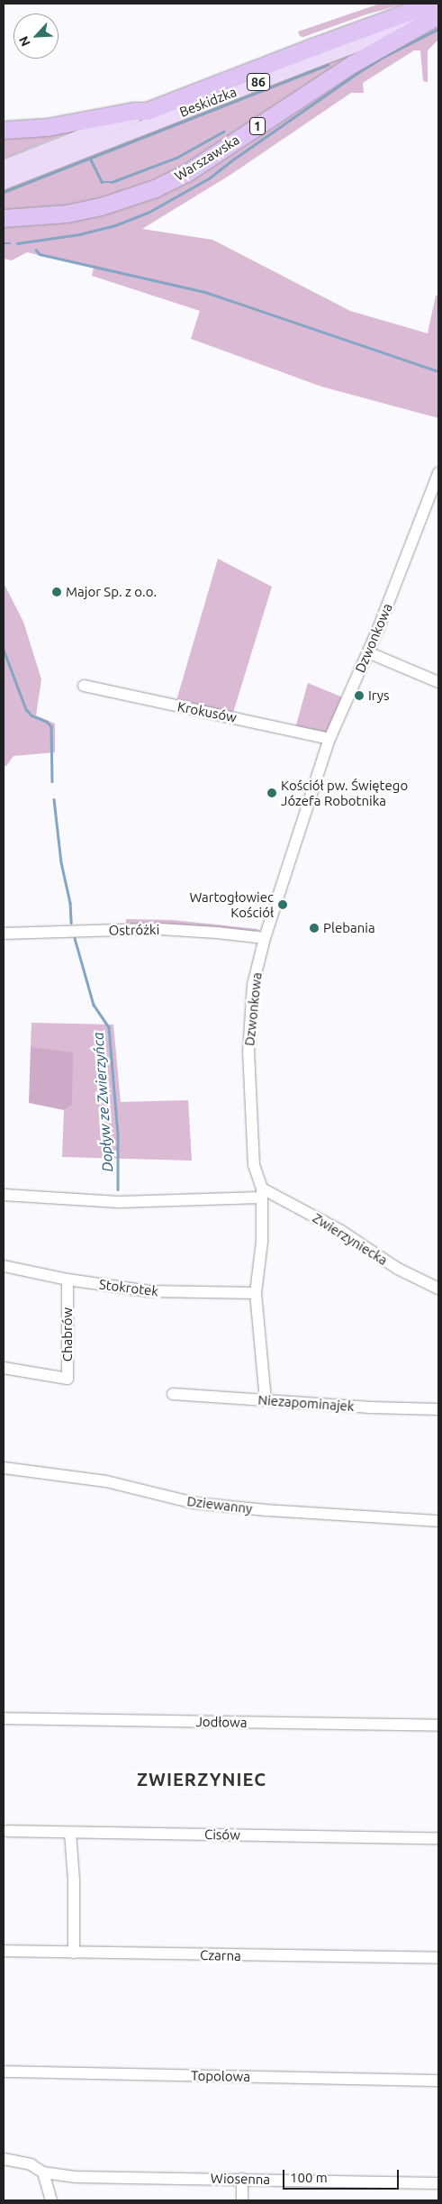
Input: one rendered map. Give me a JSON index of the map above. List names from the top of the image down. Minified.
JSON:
{"streets":{"highway":["Beskidzka","1","Warszawska"],"main road":["86"],"street":["Dzwonkowa","Krokusów","Ostróżki","Zwierzyniecka","Stokrotek","Chabrów","Niezapominajek","Dziewanny","Jodłowa","Cisów","Czarna","Topolowa","Wiosenna"]},"crossings":[["Beskidzka","Warszawska"],["Dzwonkowa","Krokusów"],["Dzwonkowa","Ostróżki"],["Dzwonkowa","Zwierzyniecka"],["Dzwonkowa","Stokrotek"],["Dzwonkowa","Niezapominajek"],["Stokrotek","Chabrów"]],"districts":["ZWIERZYNIEC"],"water":["Dopływ ze Zwierzyńca"],"places":["Major Sp. z o.o.","Irys","Kościół pw. Świętego Józefa Robotnika","Wartogłowiec Kościół","Plebania"],"scale_bar":"100 m","north":"bottom left"}
